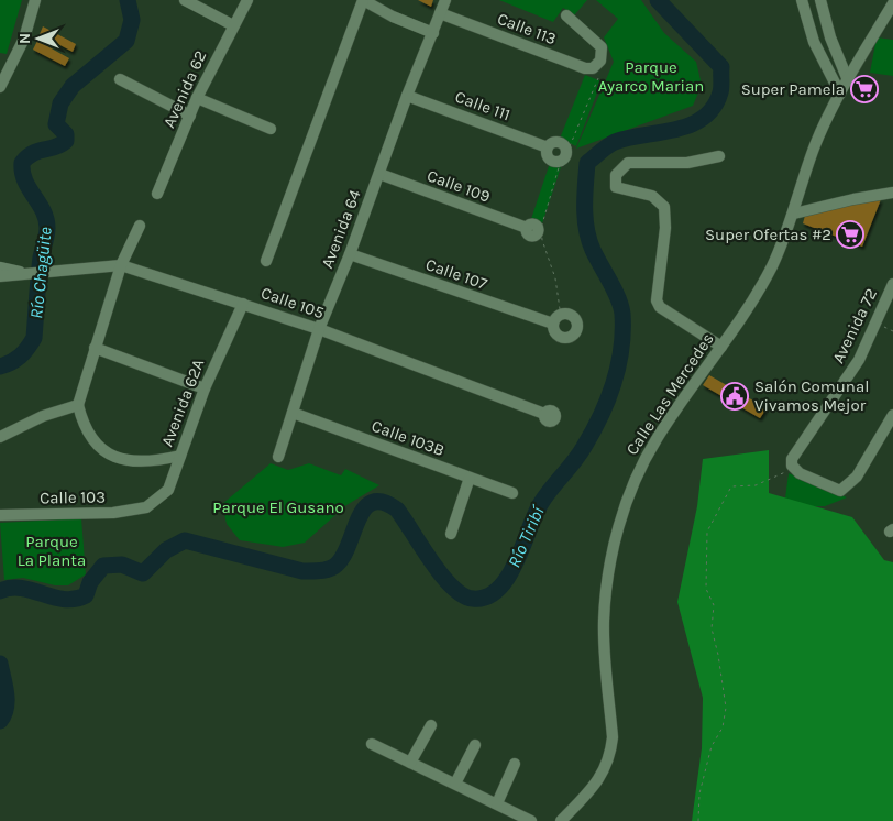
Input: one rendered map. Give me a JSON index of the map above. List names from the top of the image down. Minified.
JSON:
{"streets":{"street":["Calle 113","Avenida 62","Calle 111","Calle 109","Avenida 64","Calle 107","Calle 105","Avenida 72","Calle Las Mercedes","Avenida 62A","Calle 103B","Calle 103"]},"crossings":[["Calle 113","Avenida 64"],["Calle 111","Avenida 64"],["Calle 109","Avenida 64"],["Avenida 64","Calle 107"],["Avenida 64","Calle 105"],["Avenida 64","Calle 103B"],["Calle 105","Avenida 62A"],["Avenida 62A","Calle 103"]],"water":["Río Chagüite","Río Tiribí"],"parks":["Parque Ayarco Marian","Parque El Gusano","Parque La Planta"],"places":{"supermarket":["Super Pamela","Super Ofertas #2"],"public building":["Salón Comunal Vivamos Mejor"]},"north":"left"}
